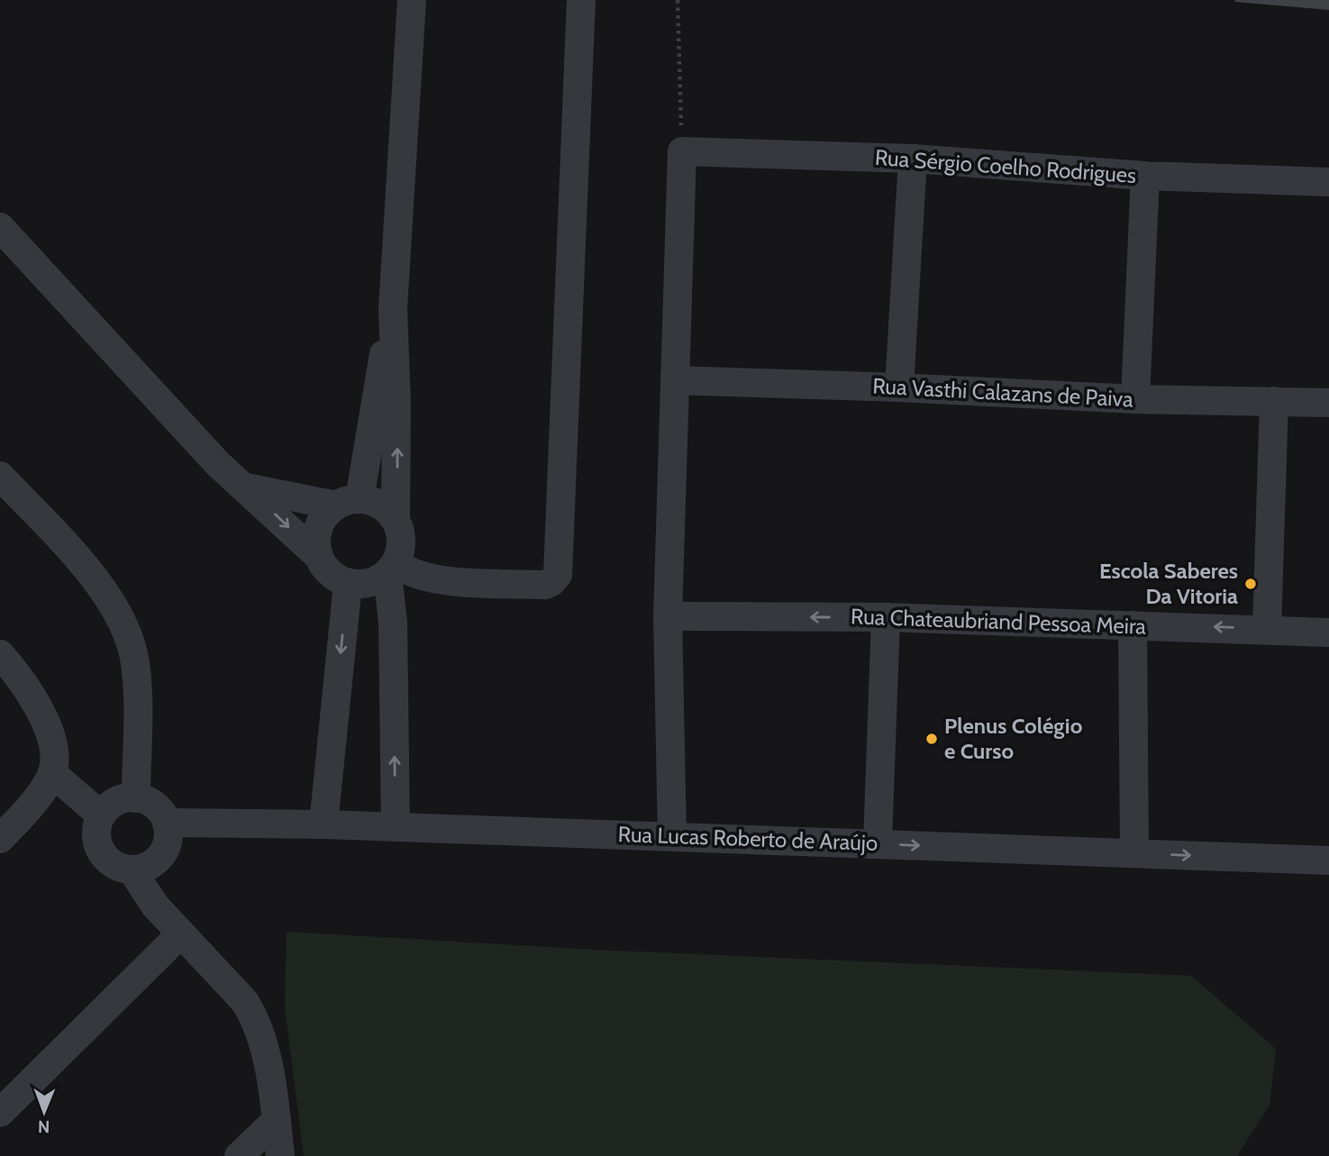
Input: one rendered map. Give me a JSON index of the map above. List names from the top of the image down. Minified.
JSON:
{"streets":{"street":["Rua Sérgio Coelho Rodrigues","Rua Vasthi Calazans de Paiva","Rua Chateaubriand Pessoa Meira","Rua Lucas Roberto de Araújo"]},"one_way":["Rua Chateaubriand Pessoa Meira","Rua Lucas Roberto de Araújo"],"places":["Escola Saberes Da Vitoria","Plenus Colégio e Curso"],"north":"bottom"}
